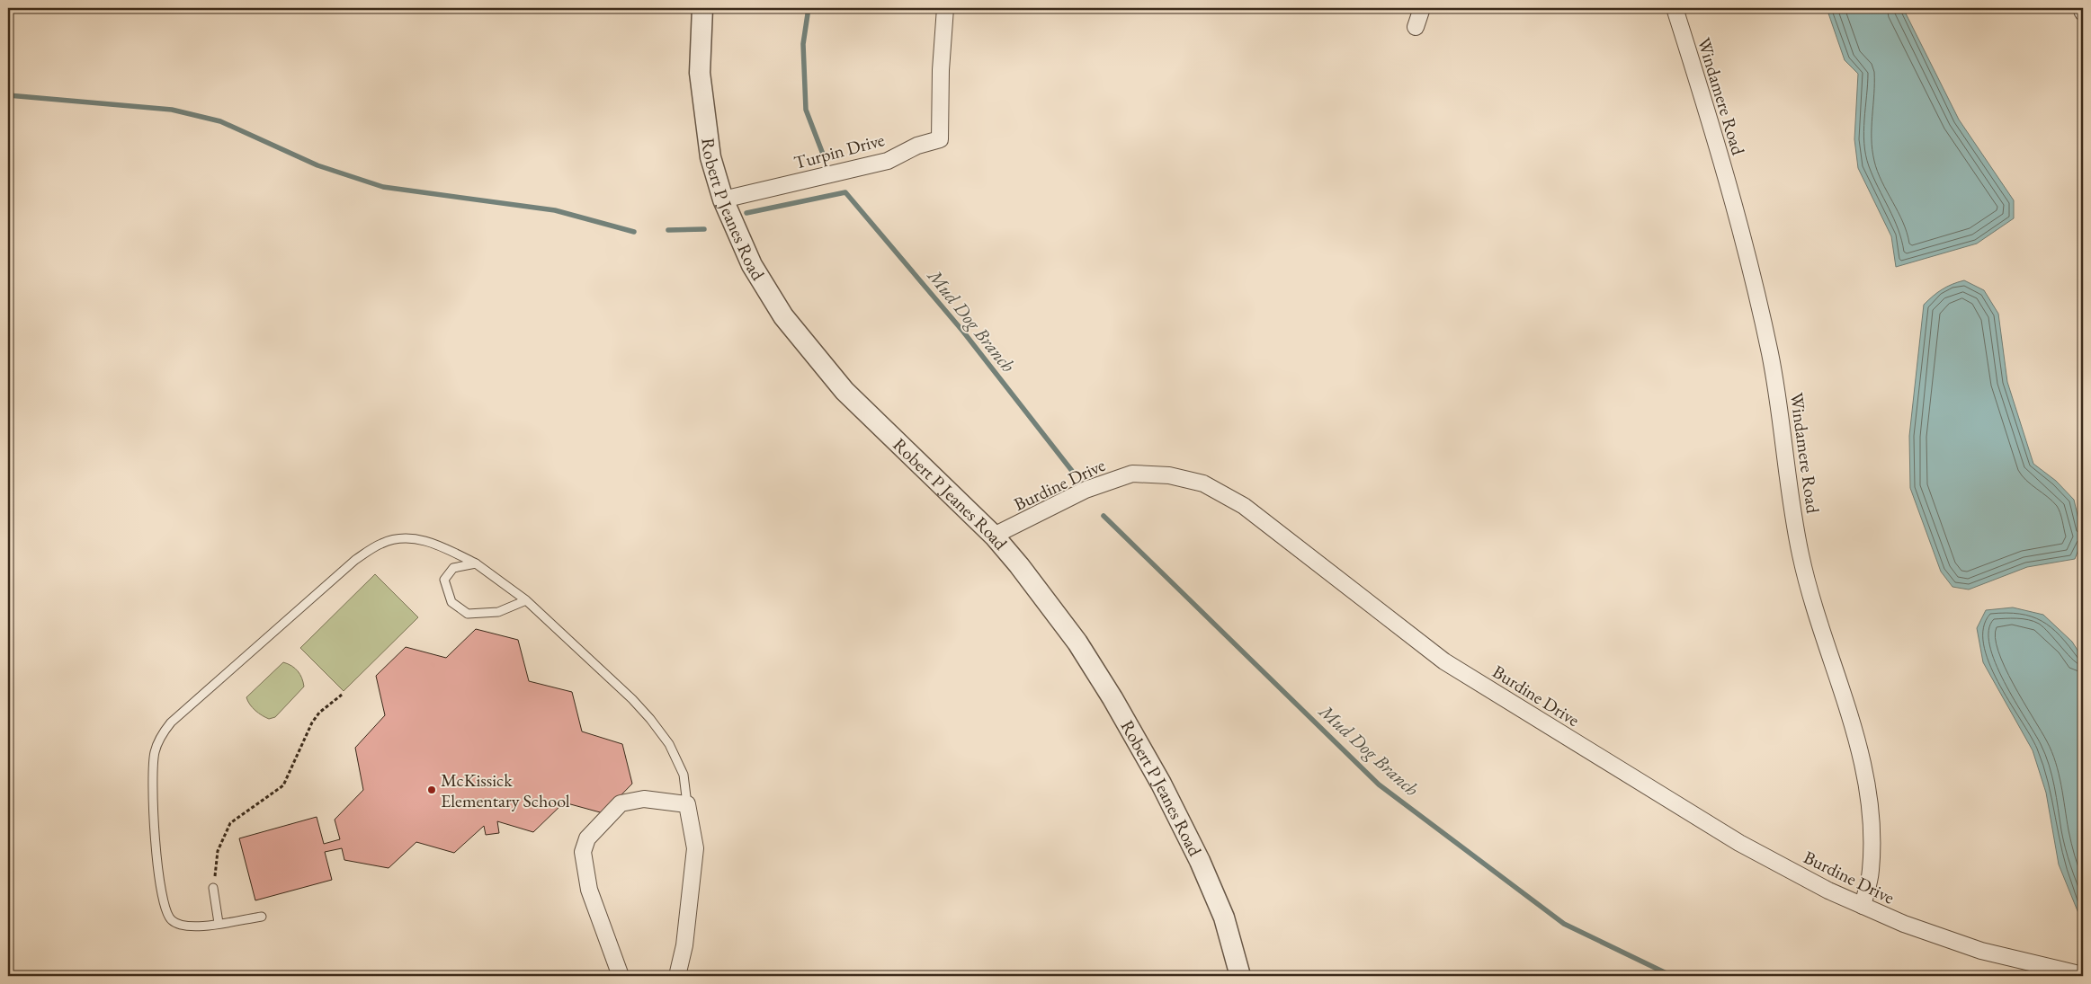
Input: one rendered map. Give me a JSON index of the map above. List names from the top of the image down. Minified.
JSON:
{"streets":{"street":["Windamere Road","Turpin Drive","Robert P Jeanes Road","Burdine Drive"]},"crossings":[["Windamere Road","Burdine Drive"],["Turpin Drive","Robert P Jeanes Road"],["Robert P Jeanes Road","Burdine Drive"]],"water":["Mud Dog Branch"],"places":["McKissick Elementary School"]}
